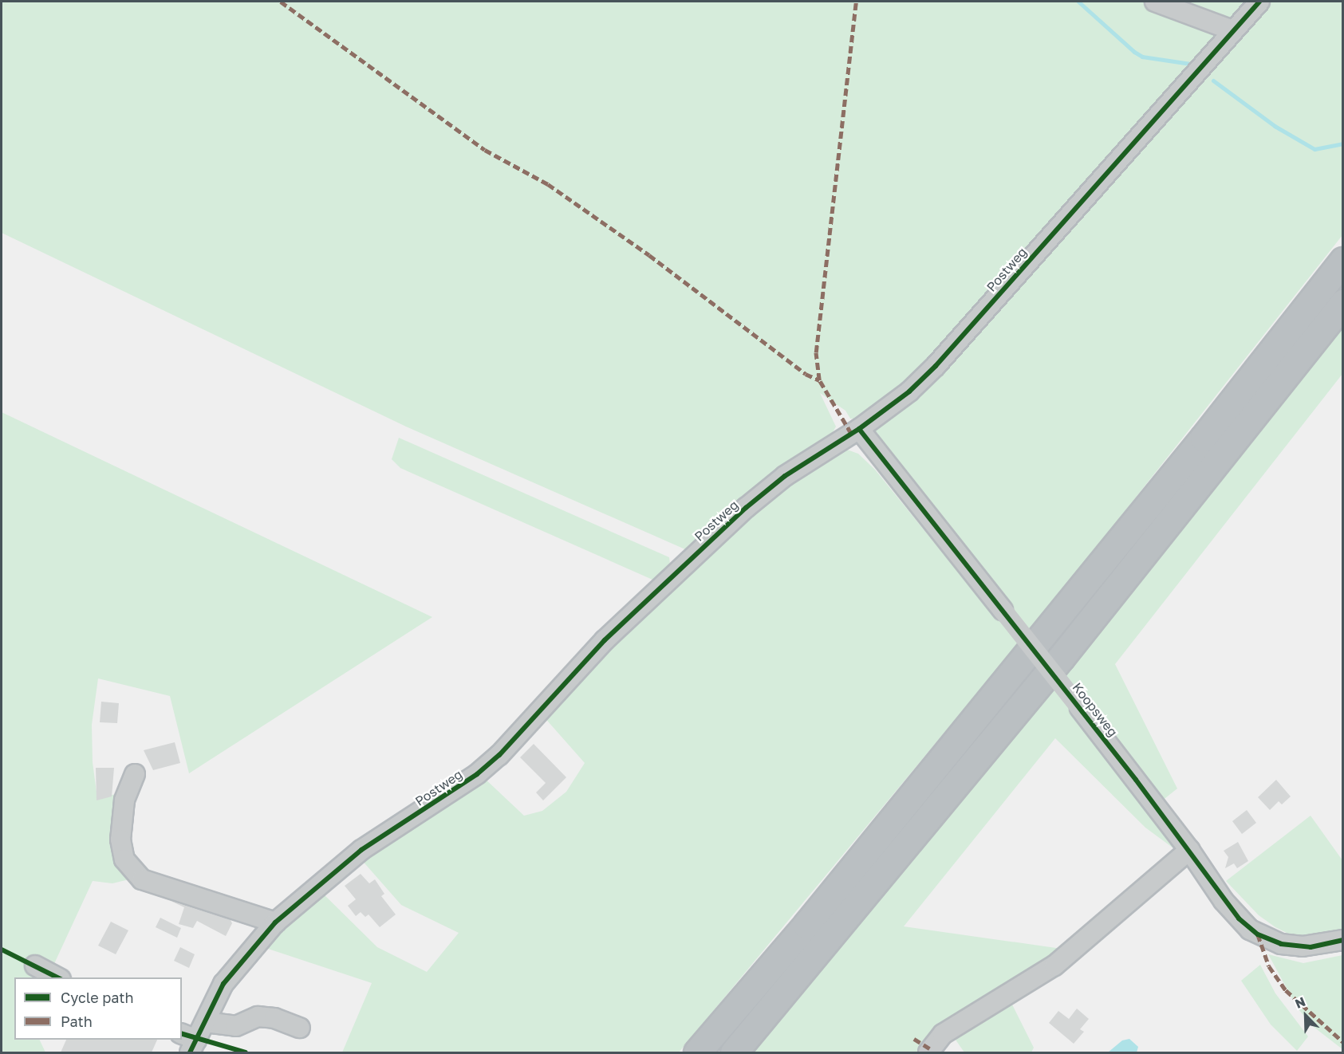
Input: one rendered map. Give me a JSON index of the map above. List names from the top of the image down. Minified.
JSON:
{"streets":{"street":["Postweg","Koopsweg"]},"crossings":[["Postweg","Koopsweg"]],"legend":["Cycle path","Path"],"north":"top left"}
